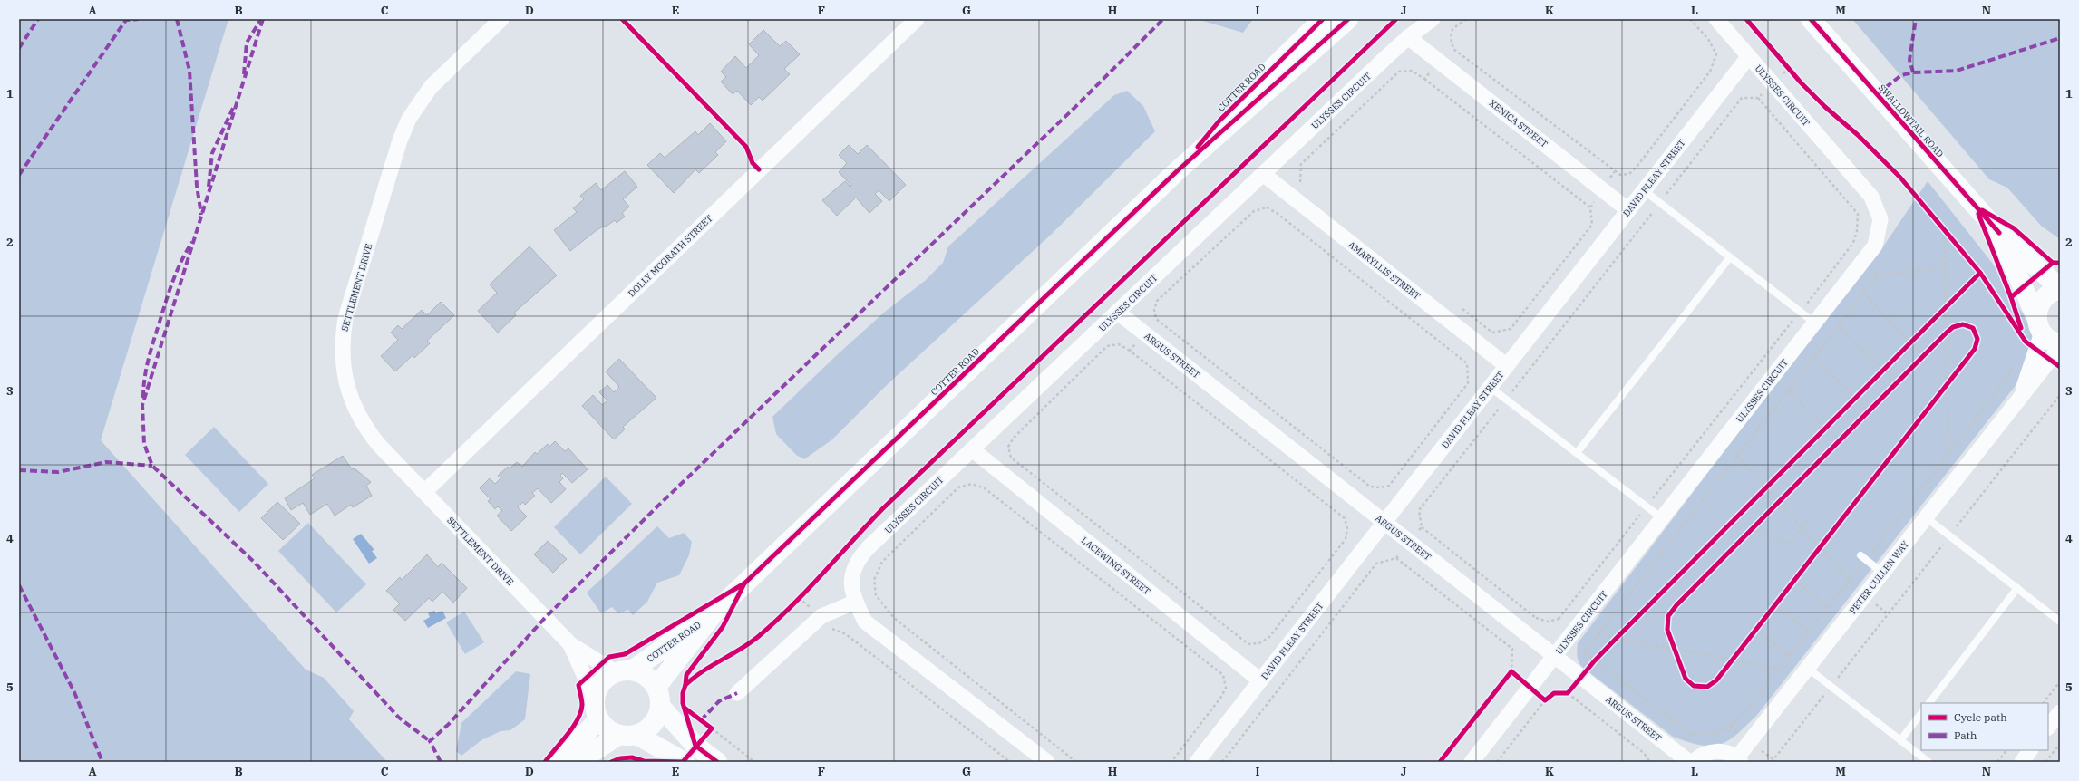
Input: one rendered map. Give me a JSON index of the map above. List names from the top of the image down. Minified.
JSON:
{"streets":{"main road":["COTTER ROAD","SWALLOWTAIL ROAD"],"street":["ULYSSES CIRCUIT","XENICA STREET","DAVID FLEAY STREET","DOLLY MCGRATH STREET","AMARYLLIS STREET","SETTLEMENT DRIVE","ARGUS STREET","LACEWING STREET","PETER CULLEN WAY"]},"crossings":[["COTTER ROAD","SETTLEMENT DRIVE"],["ULYSSES CIRCUIT","XENICA STREET"],["ULYSSES CIRCUIT","DAVID FLEAY STREET"],["ULYSSES CIRCUIT","AMARYLLIS STREET"],["ULYSSES CIRCUIT","ARGUS STREET"],["ULYSSES CIRCUIT","LACEWING STREET"],["SWALLOWTAIL ROAD","PETER CULLEN WAY"],["XENICA STREET","DAVID FLEAY STREET"],["DAVID FLEAY STREET","AMARYLLIS STREET"],["DAVID FLEAY STREET","ARGUS STREET"],["DAVID FLEAY STREET","LACEWING STREET"],["DOLLY MCGRATH STREET","SETTLEMENT DRIVE"]],"legend":["Cycle path","Path"],"grid":{"columns":["A","B","C","D","E","F","G","H","I","J","K","L","M","N"],"rows":["1","2","3","4","5"]}}
